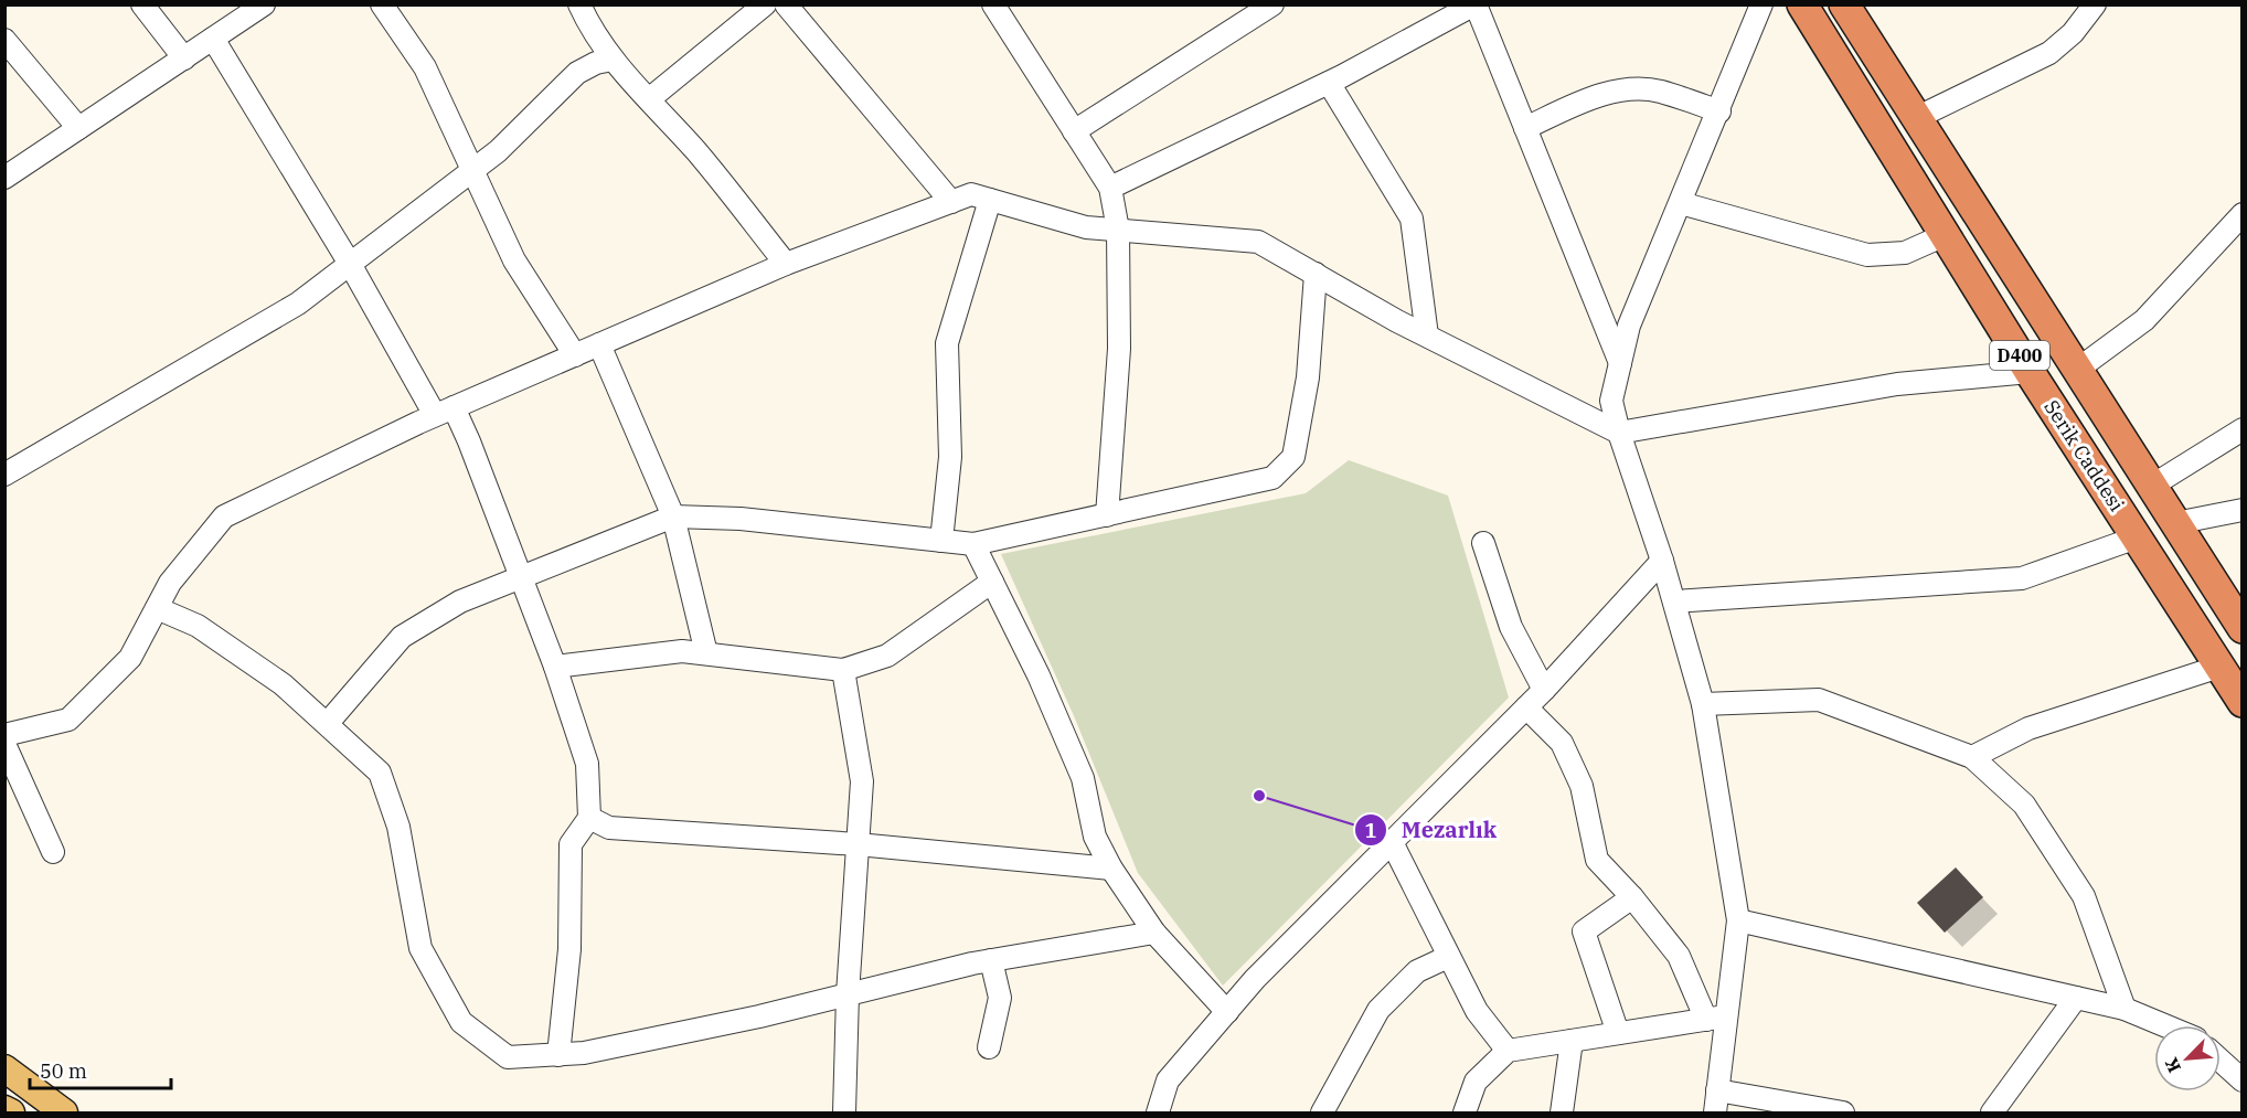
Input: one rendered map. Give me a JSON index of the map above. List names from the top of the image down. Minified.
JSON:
{"streets":{"highway":["D400","Serik Caddesi"]},"places":["Mezarlık"],"scale_bar":"50 m","north":"bottom left"}
